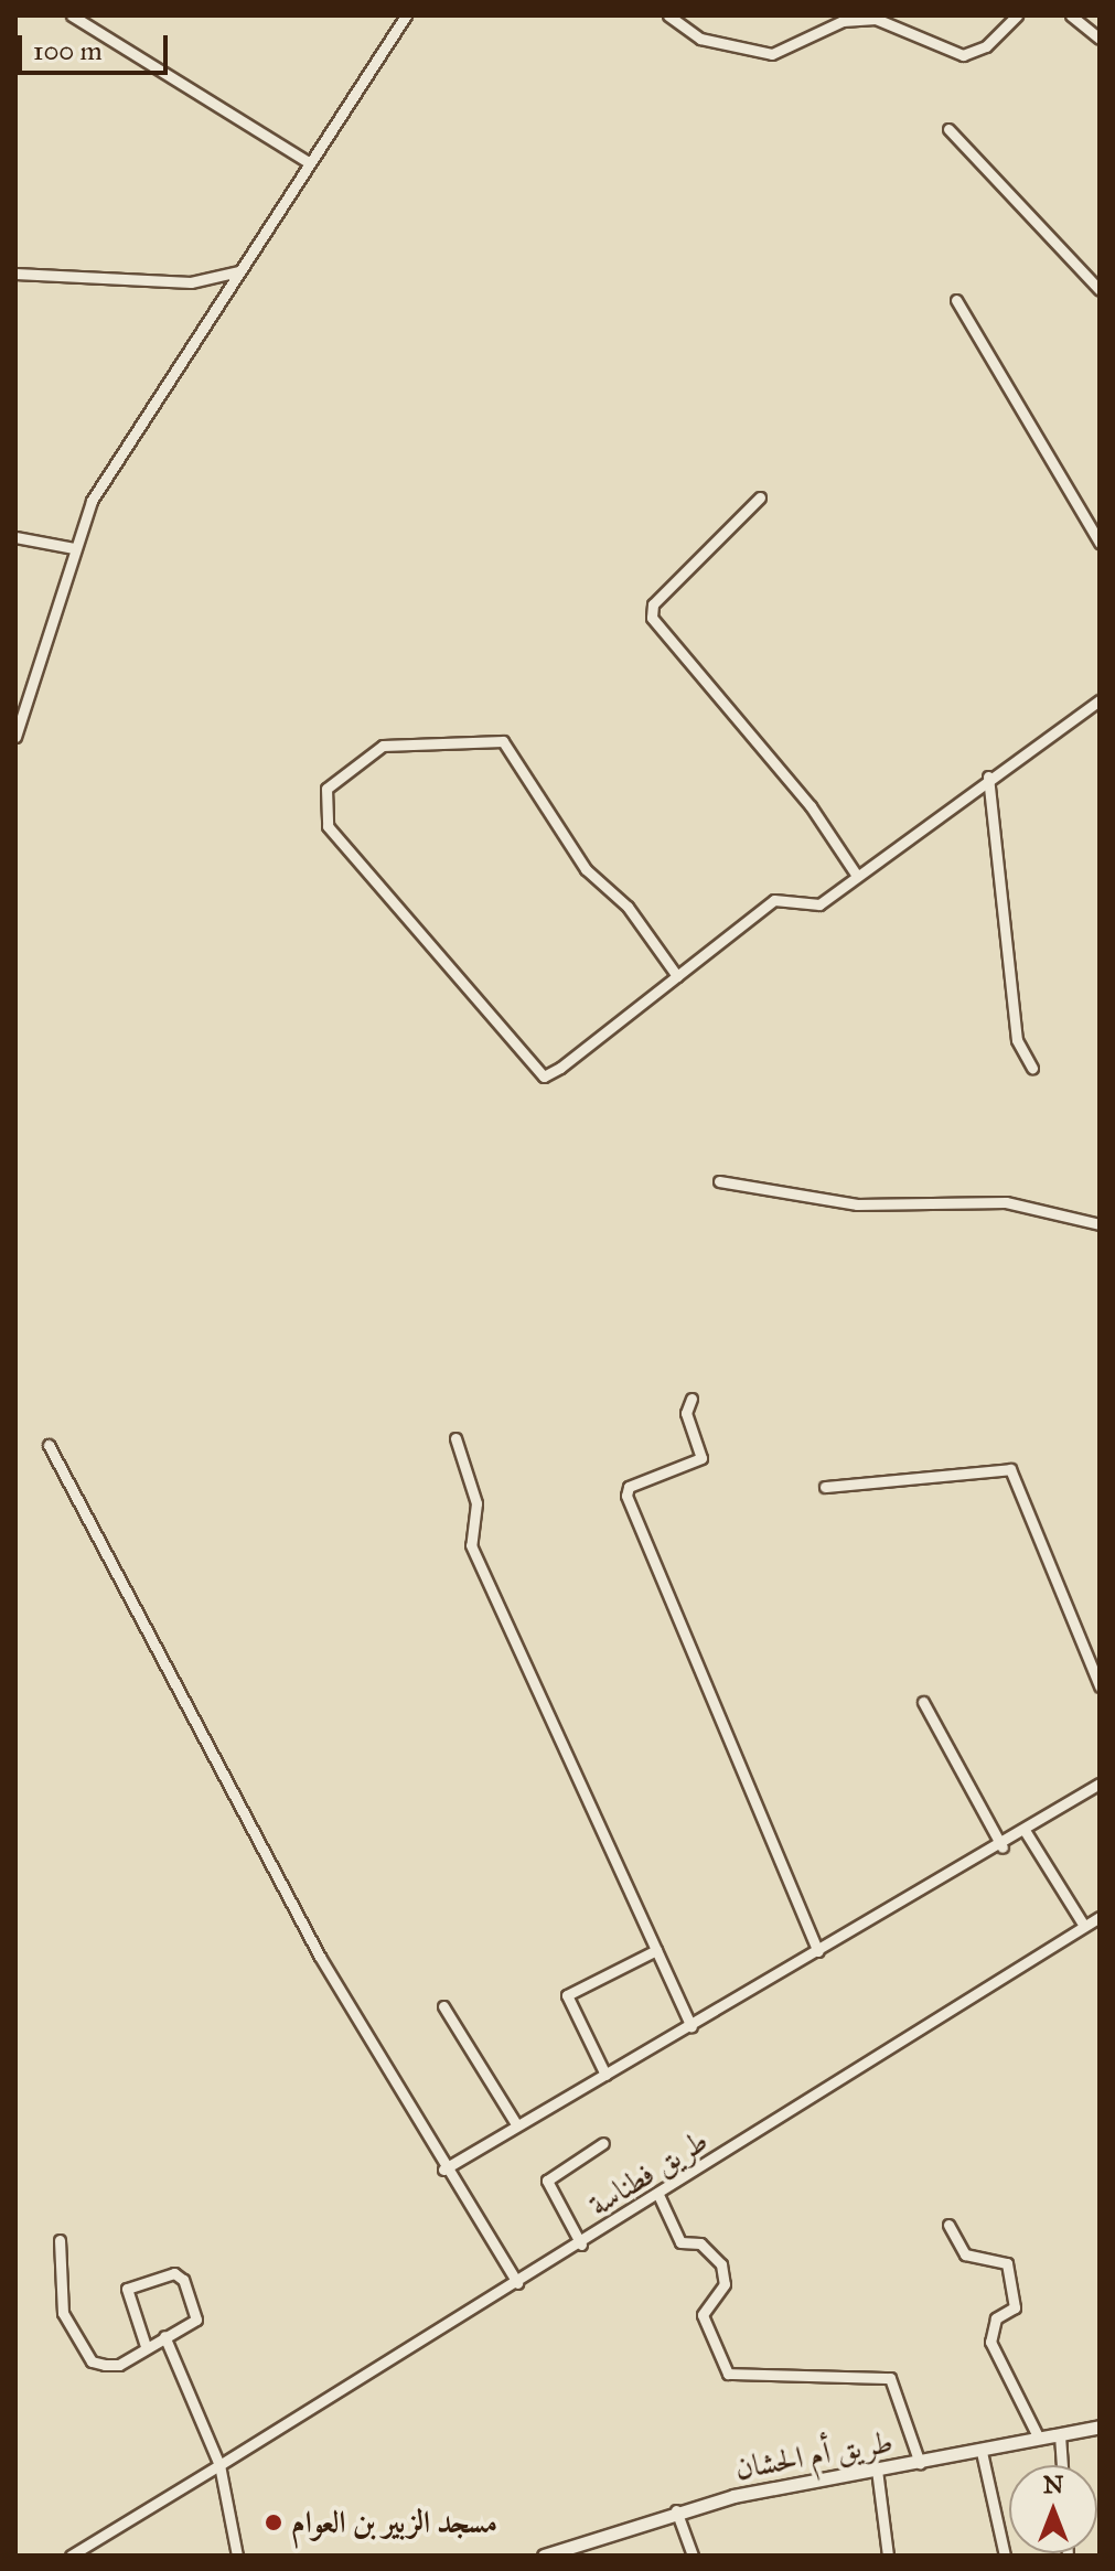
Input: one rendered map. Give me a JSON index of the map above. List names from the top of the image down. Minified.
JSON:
{"streets":{"street":["طريق فطناسة","طريق أم الحشان"]},"places":["مسجد الزبير بن العوام"],"scale_bar":"100 m","north":"top"}
